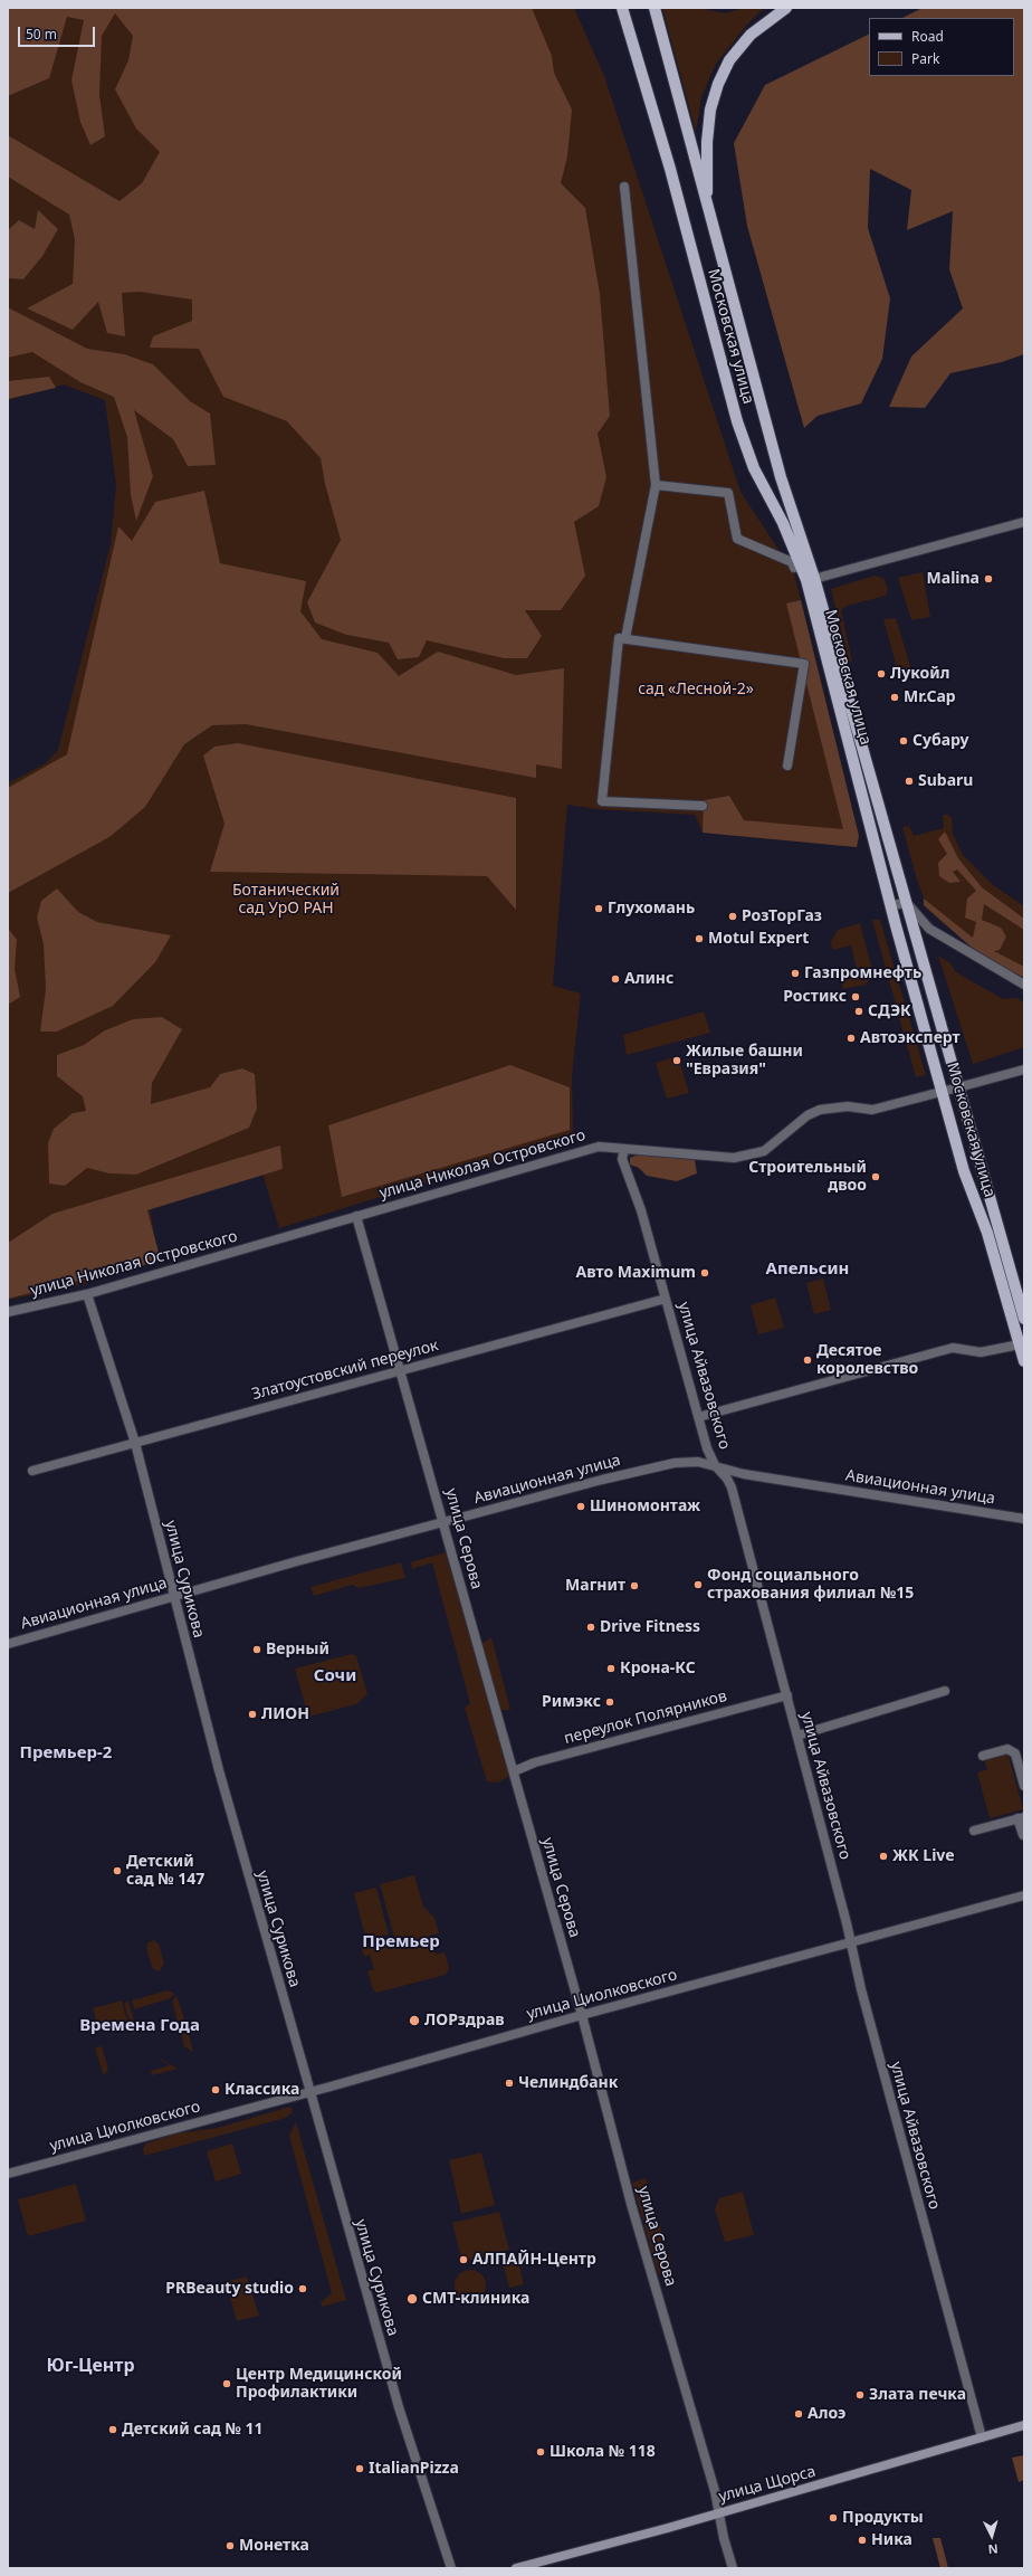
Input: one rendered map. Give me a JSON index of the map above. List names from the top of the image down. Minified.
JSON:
{"streets":{"main road":["Московская улица","улица Щорса"],"street":["улица Николая Островского","Златоустовский переулок","улица Айвазовского","Авиационная улица","улица Серова","улица Сурикова","переулок Полярников","улица Циолковского"]},"crossings":[["Московская улица","улица Николая Островского"],["улица Николая Островского","улица Айвазовского"],["улица Николая Островского","улица Серова"],["улица Николая Островского","улица Сурикова"],["Златоустовский переулок","улица Айвазовского"],["Златоустовский переулок","улица Серова"],["Златоустовский переулок","улица Сурикова"],["улица Айвазовского","Авиационная улица"],["улица Айвазовского","переулок Полярников"],["улица Айвазовского","улица Циолковского"],["улица Айвазовского","улица Щорса"],["Авиационная улица","улица Серова"],["Авиационная улица","улица Сурикова"],["улица Серова","переулок Полярников"],["улица Серова","улица Циолковского"],["улица Серова","улица Щорса"],["улица Сурикова","улица Циолковского"]],"districts":["Апельсин","Сочи","Премьер-2","Премьер","Времена Года","Юг-Центр"],"parks":["сад «Лесной-2»","Ботанический сад УрО РАН"],"places":["Malina","Лукойл","Mr.Cap","Субару","Subaru","Глухомань","РозТорГаз","Motul Expert","Газпромнефть","Алинс","Ростикс","СДЭК","Автоэксперт","Жилые башни \"Евразия\"","Строительный двоо","Авто Maximum","Десятое королевство","Шиномонтаж","Фонд социального страхования филиал №15","Магнит","Drive Fitness","Верный","Крона-КС","Римэкс","ЛИОН","ЖК Live","Детский сад № 147","ЛОРздрав","Челиндбанк","Классика","АЛПАЙН-Центр","PRBeauty studio","СМТ-клиника","Центр Медицинской Профилактики","Злата печка","Алоэ","Детский сад № 11","Школа № 118","ItalianPizza","Продукты","Ника","Монетка"],"legend":["Road","Park"],"scale_bar":"50 m","north":"bottom"}
